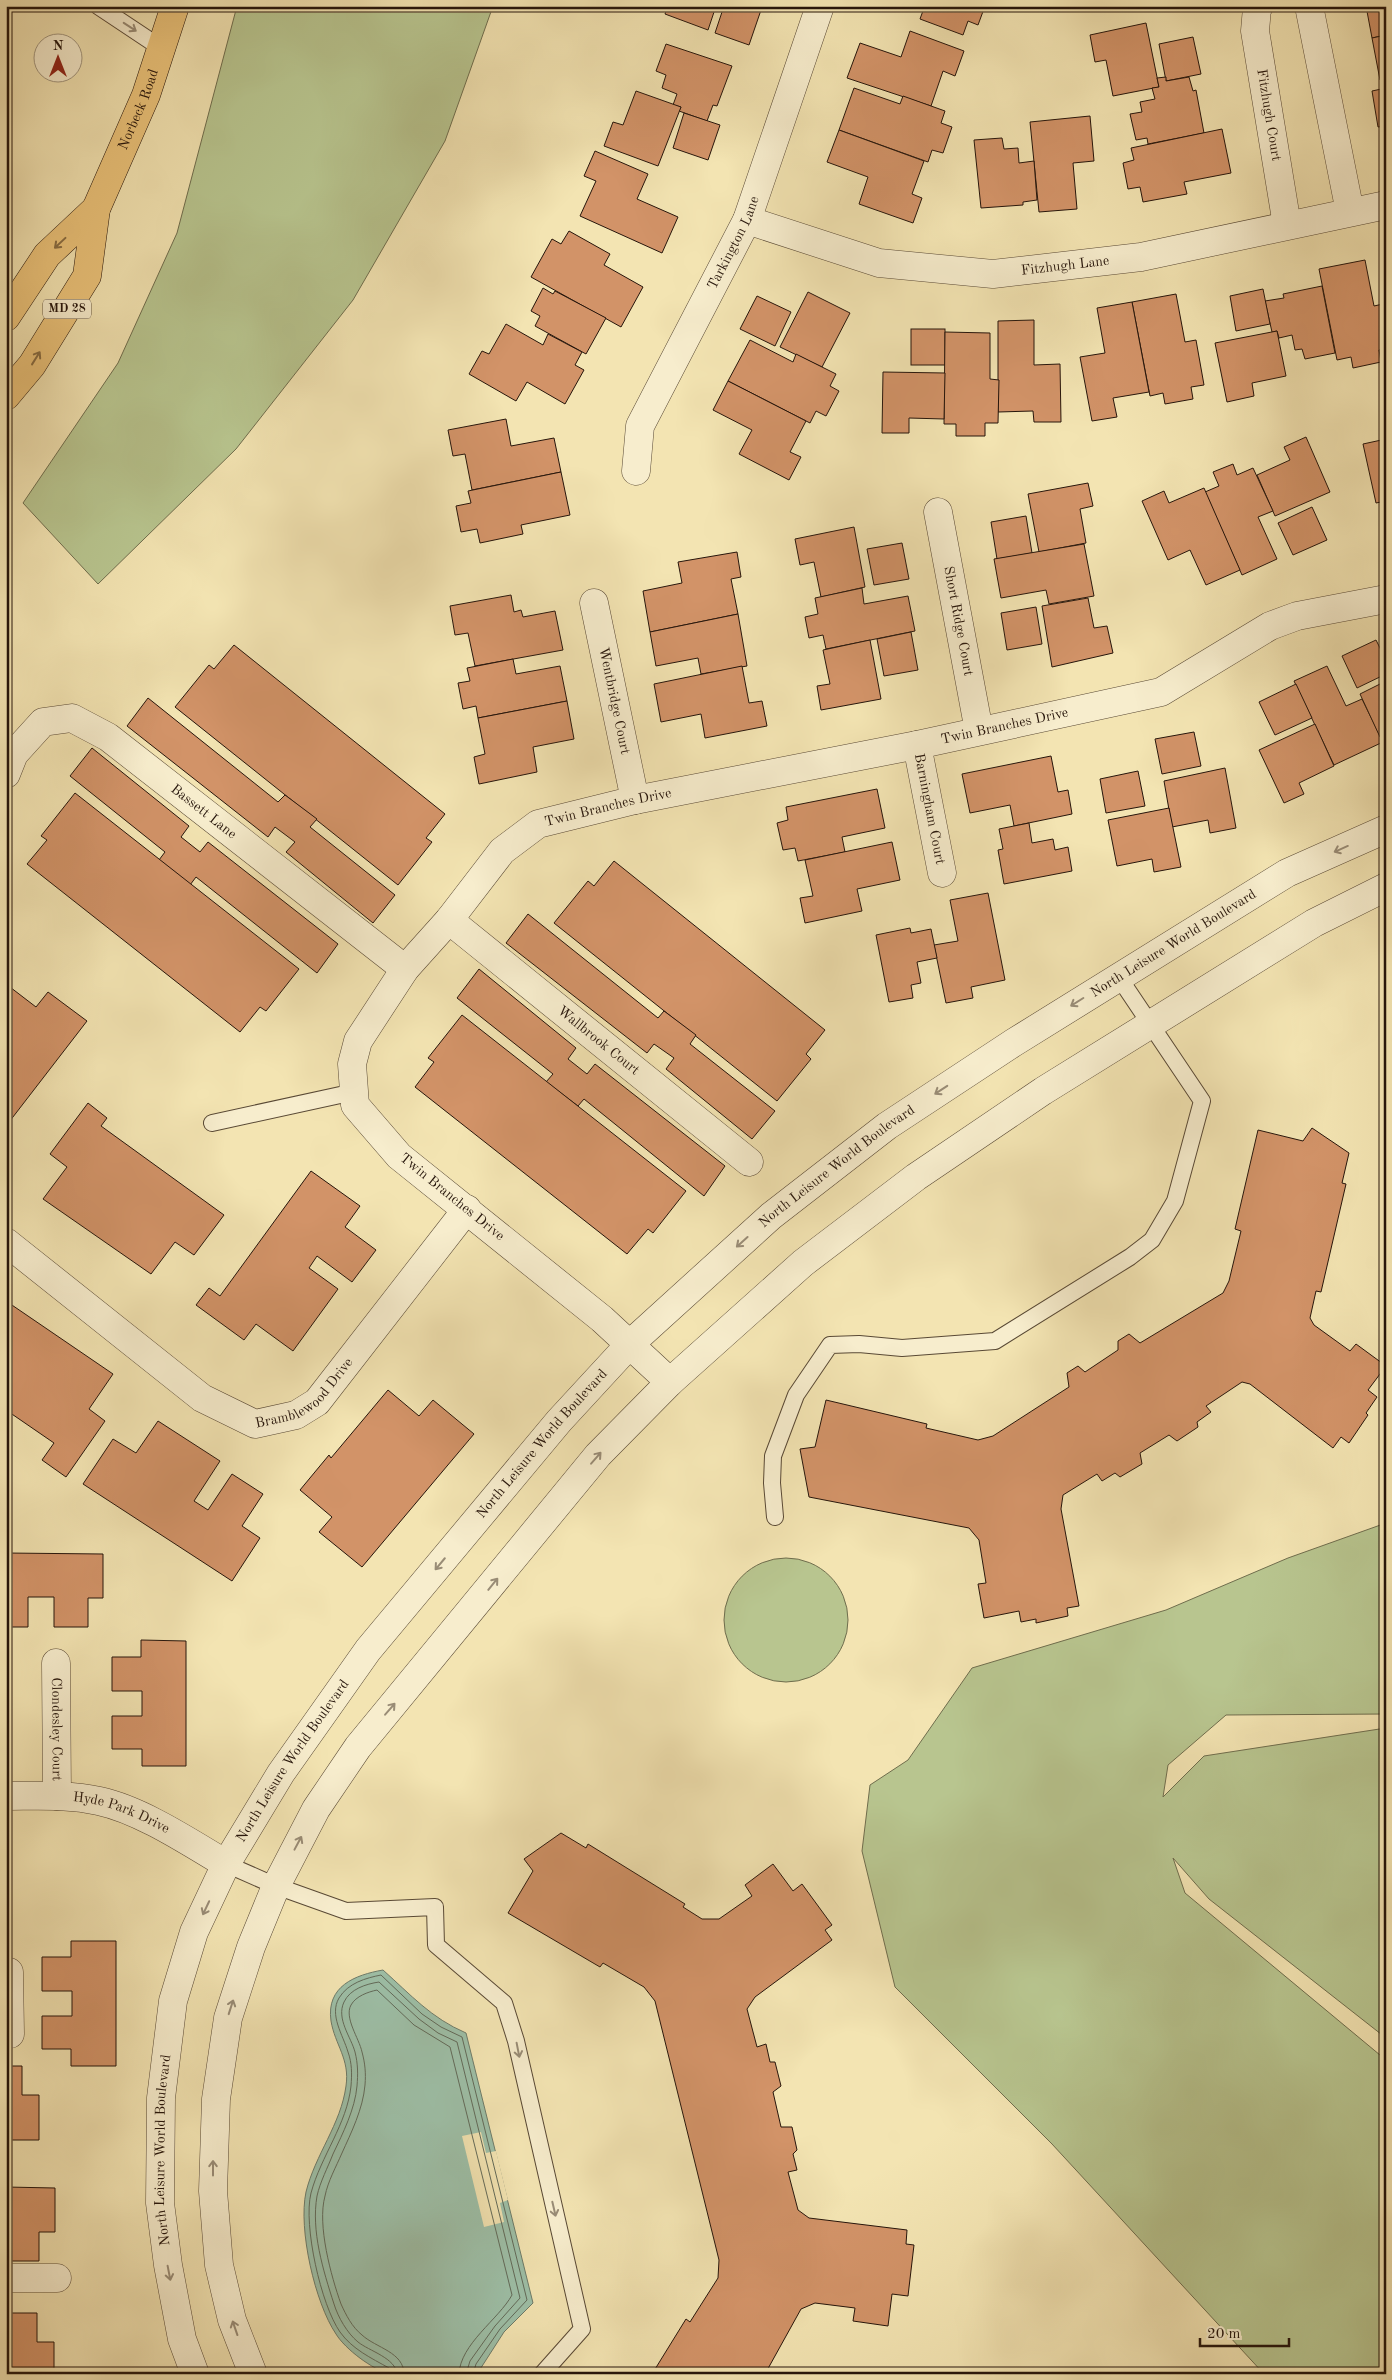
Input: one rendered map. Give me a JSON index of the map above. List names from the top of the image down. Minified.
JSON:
{"streets":{"main road":["Norbeck Road","MD 28"],"street":["Fitzhugh Court","Tarkington Lane","Fitzhugh Lane","Short Ridge Court","Wentbridge Court","Twin Branches Drive","Barningham Court","Bassett Lane","North Leisure World Boulevard","Wallbrook Court","Bramblewood Drive","Clondesley Court","Hyde Park Drive"]},"crossings":[["Fitzhugh Court","Fitzhugh Lane"],["Tarkington Lane","Fitzhugh Lane"],["Short Ridge Court","Twin Branches Drive"],["Wentbridge Court","Twin Branches Drive"],["Twin Branches Drive","Barningham Court"],["Twin Branches Drive","Bassett Lane"],["Twin Branches Drive","North Leisure World Boulevard"],["Twin Branches Drive","Wallbrook Court"],["Twin Branches Drive","Bramblewood Drive"],["North Leisure World Boulevard","Hyde Park Drive"],["Clondesley Court","Hyde Park Drive"]],"scale_bar":"20 m","north":"top"}
